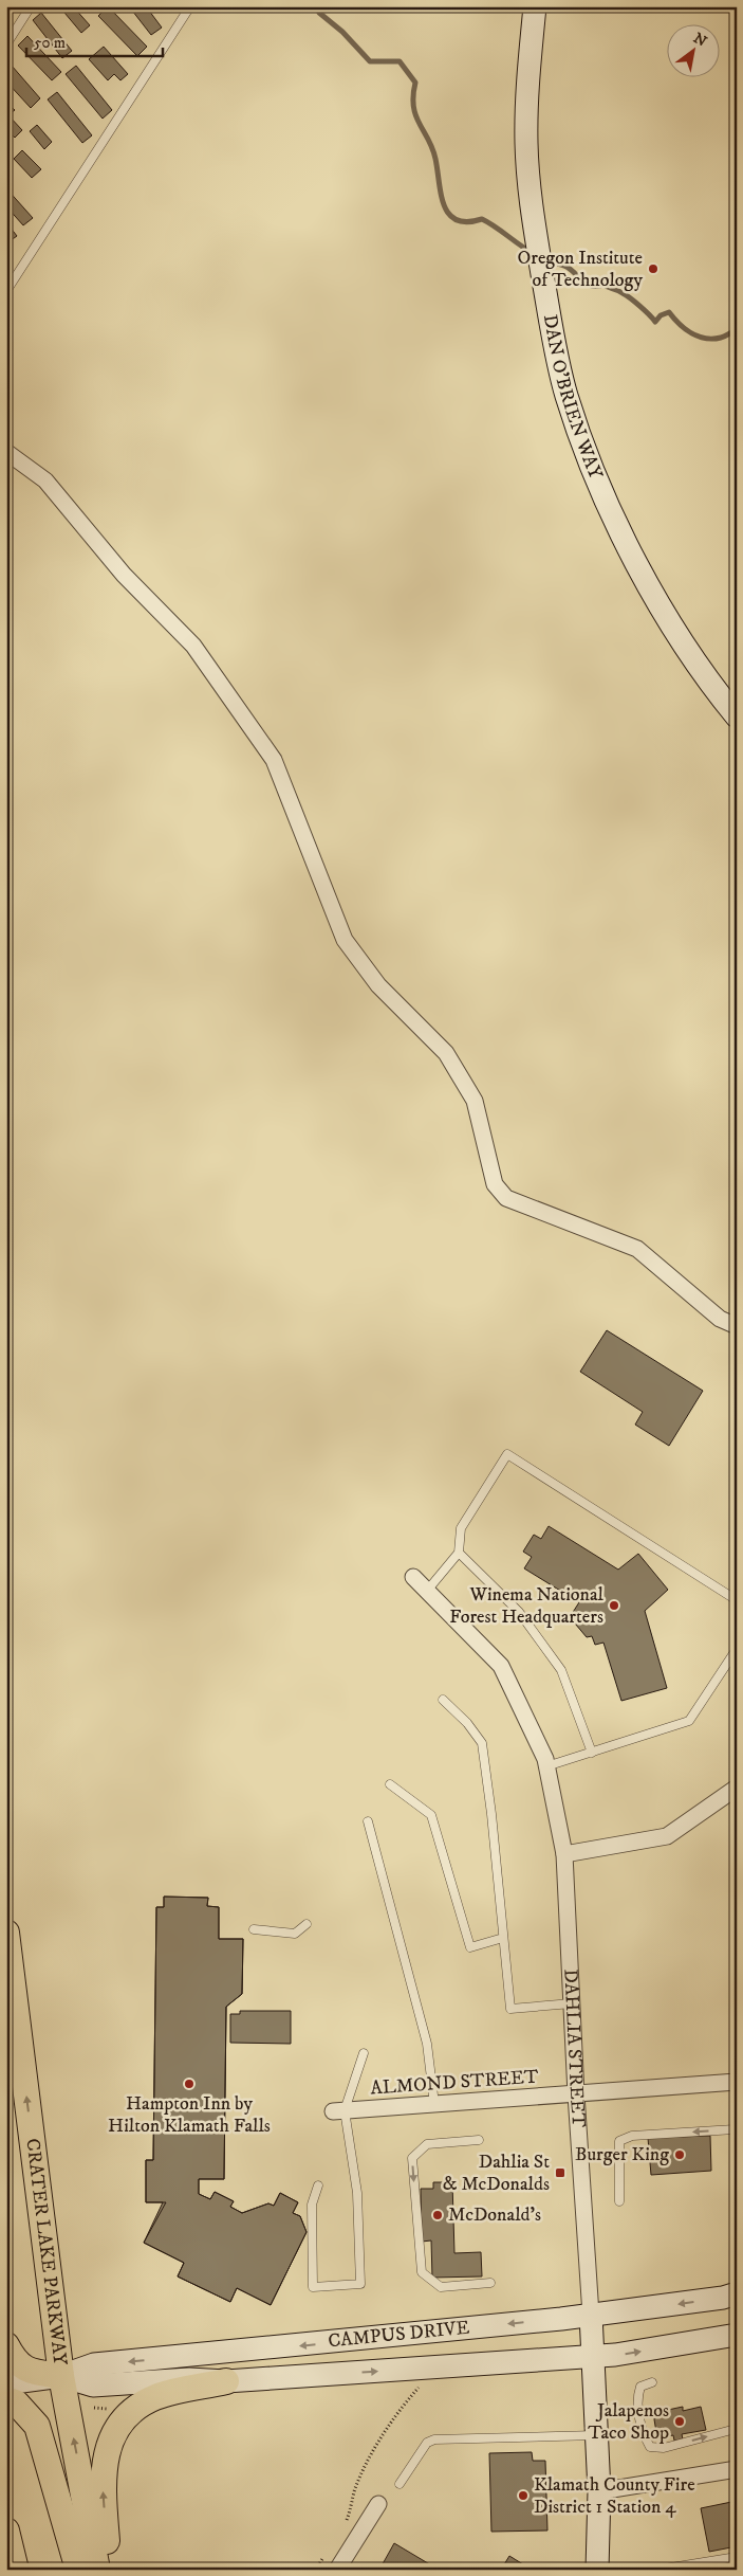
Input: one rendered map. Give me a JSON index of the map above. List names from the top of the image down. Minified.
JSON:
{"streets":{"main road":["CRATER LAKE PARKWAY"],"street":["DAN O'BRIEN WAY","DAHLIA STREET","ALMOND STREET","CAMPUS DRIVE"]},"crossings":[["DAHLIA STREET","ALMOND STREET"],["DAHLIA STREET","CAMPUS DRIVE"],["CRATER LAKE PARKWAY","CAMPUS DRIVE"]],"places":{"other":["Oregon Institute of Technology","Winema National Forest Headquarters","Hampton Inn by Hilton Klamath Falls","Burger King","McDonald's","Jalapenos Taco Shop","Klamath County Fire District 1 Station 4"],"transit":["Dahlia St & McDonalds"]},"scale_bar":"50 m","north":"top right"}
